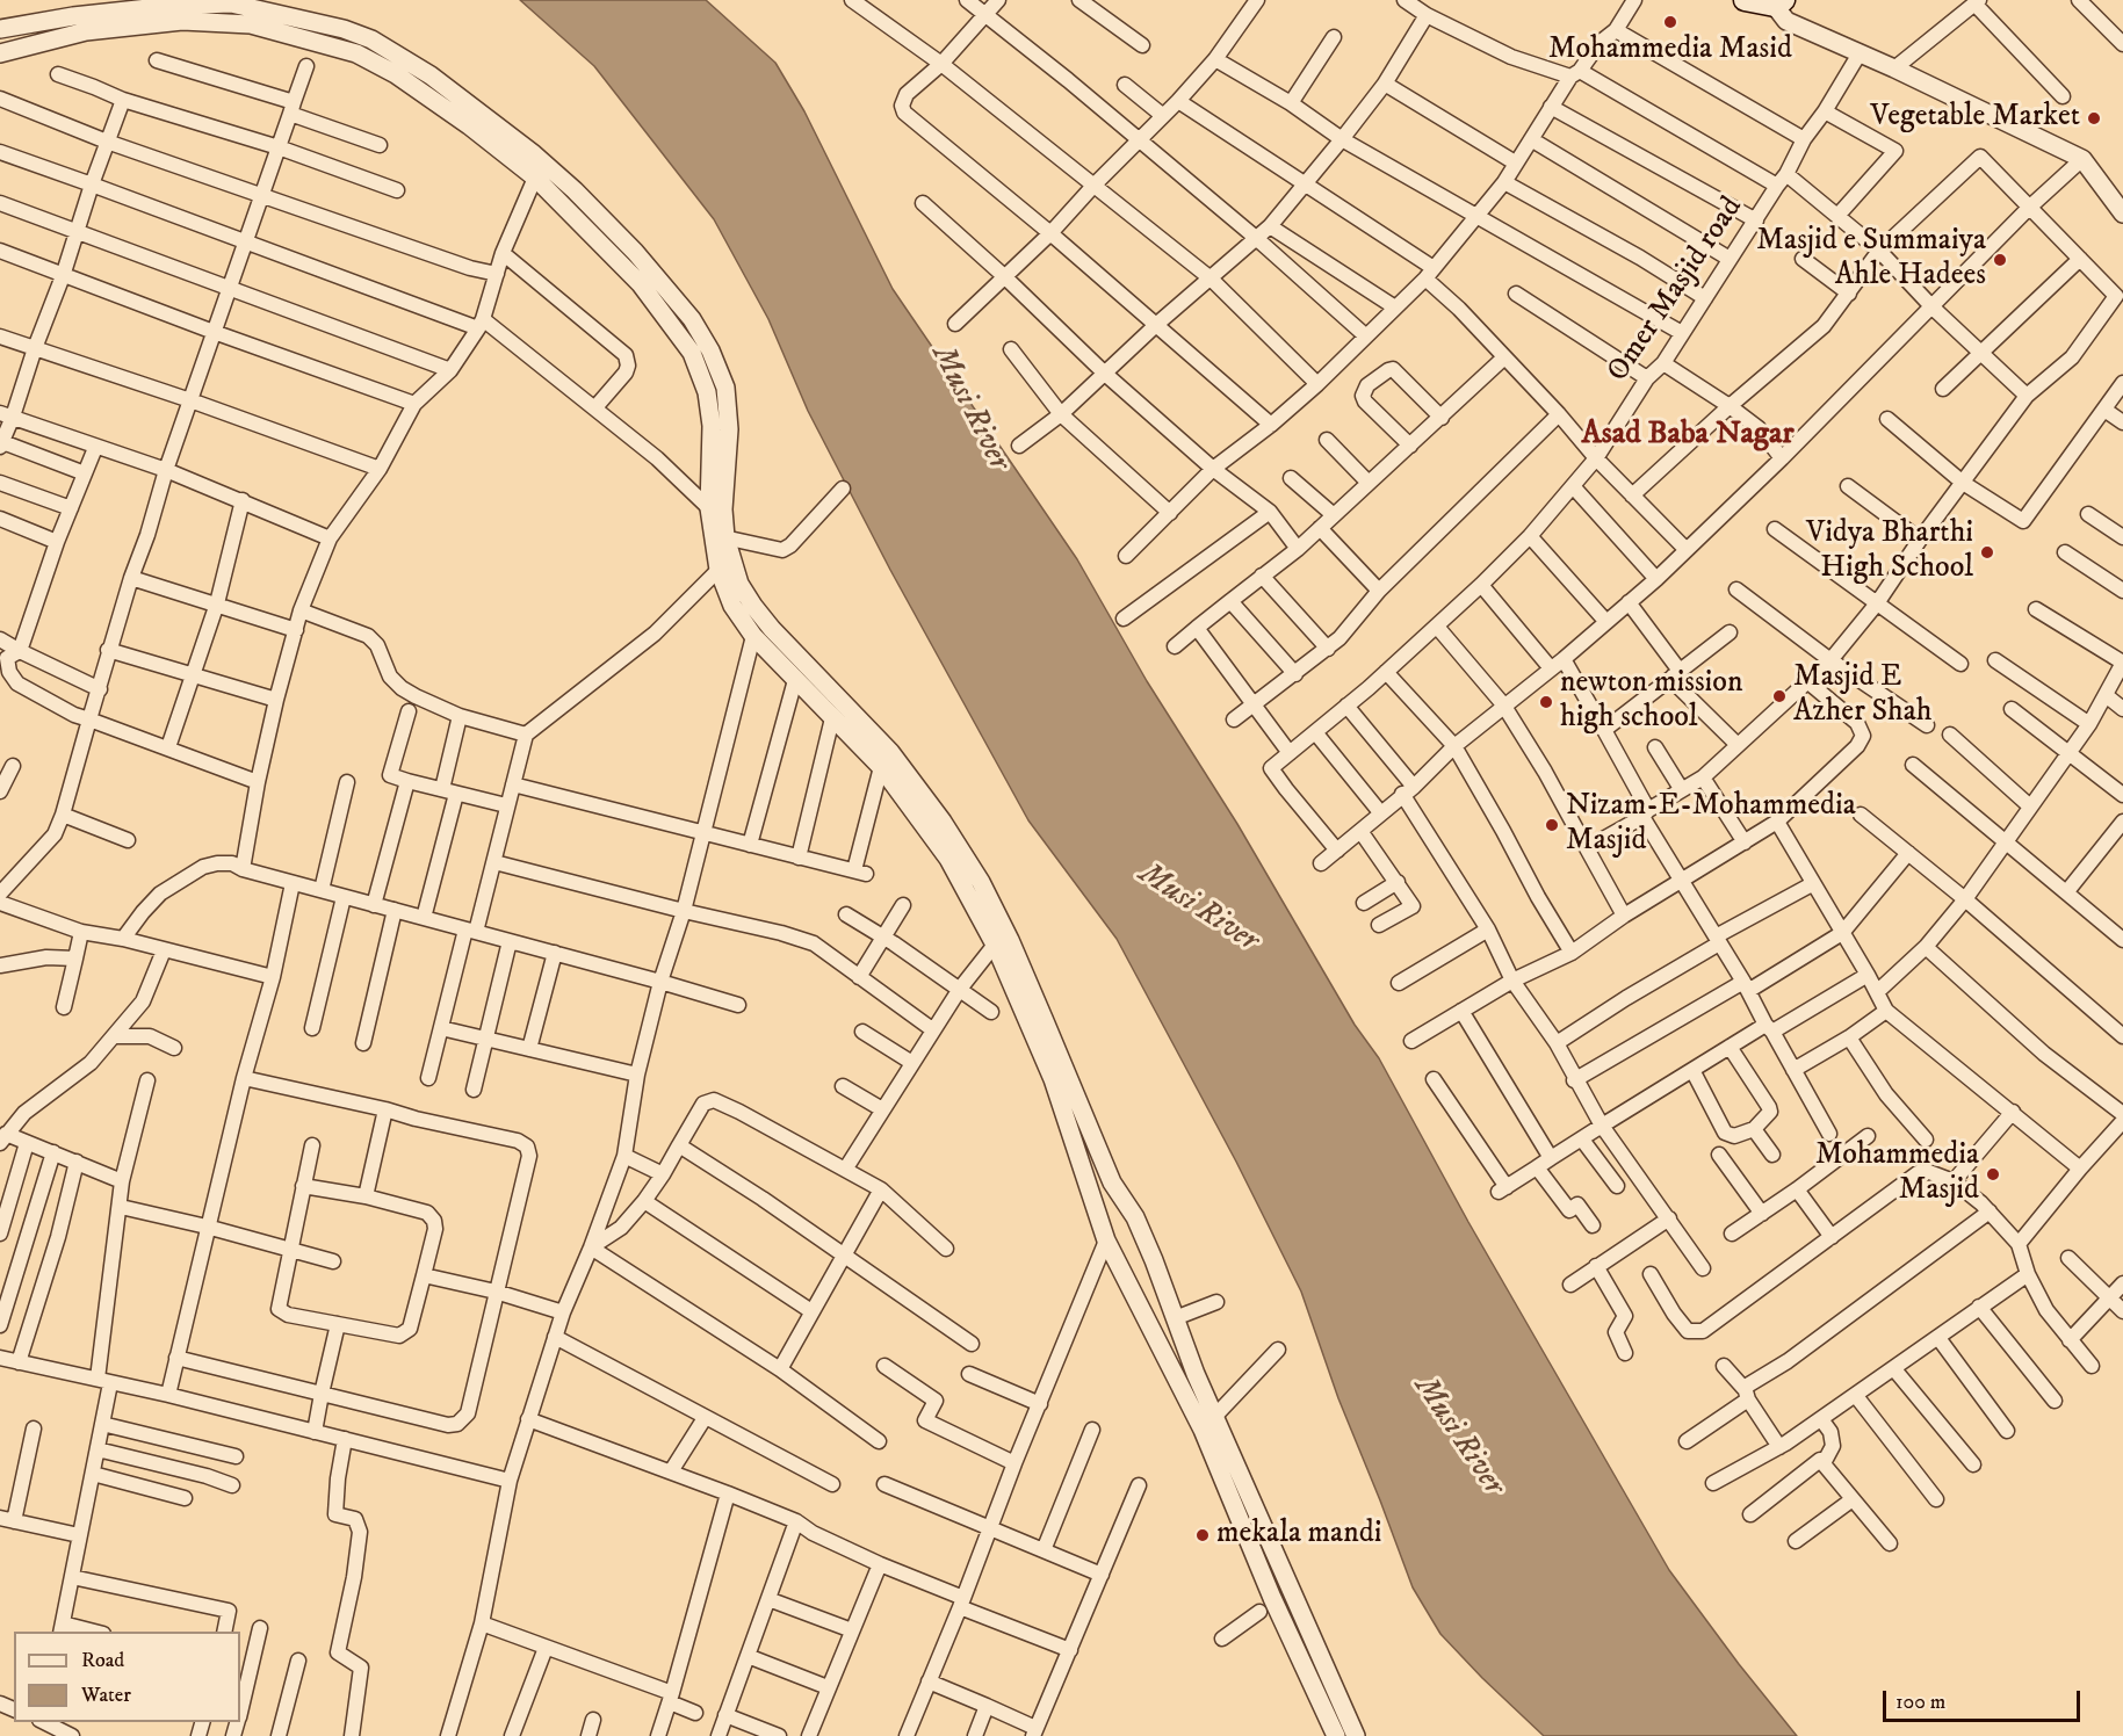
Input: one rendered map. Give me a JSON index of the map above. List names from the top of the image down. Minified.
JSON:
{"streets":{"street":["Omer Masjid road"]},"districts":["Asad Baba Nagar"],"water":["Musi River"],"places":["Mohammedia Masid","Vegetable Market","Masjid e Summaiya Ahle Hadees","Vidya Bharthi High School","Masjid E Azher Shah","newton mission high school","Nizam-E-Mohammedia Masjid","Mohammedia Masjid","mekala mandi"],"legend":["Road","Water"],"scale_bar":"100 m"}
